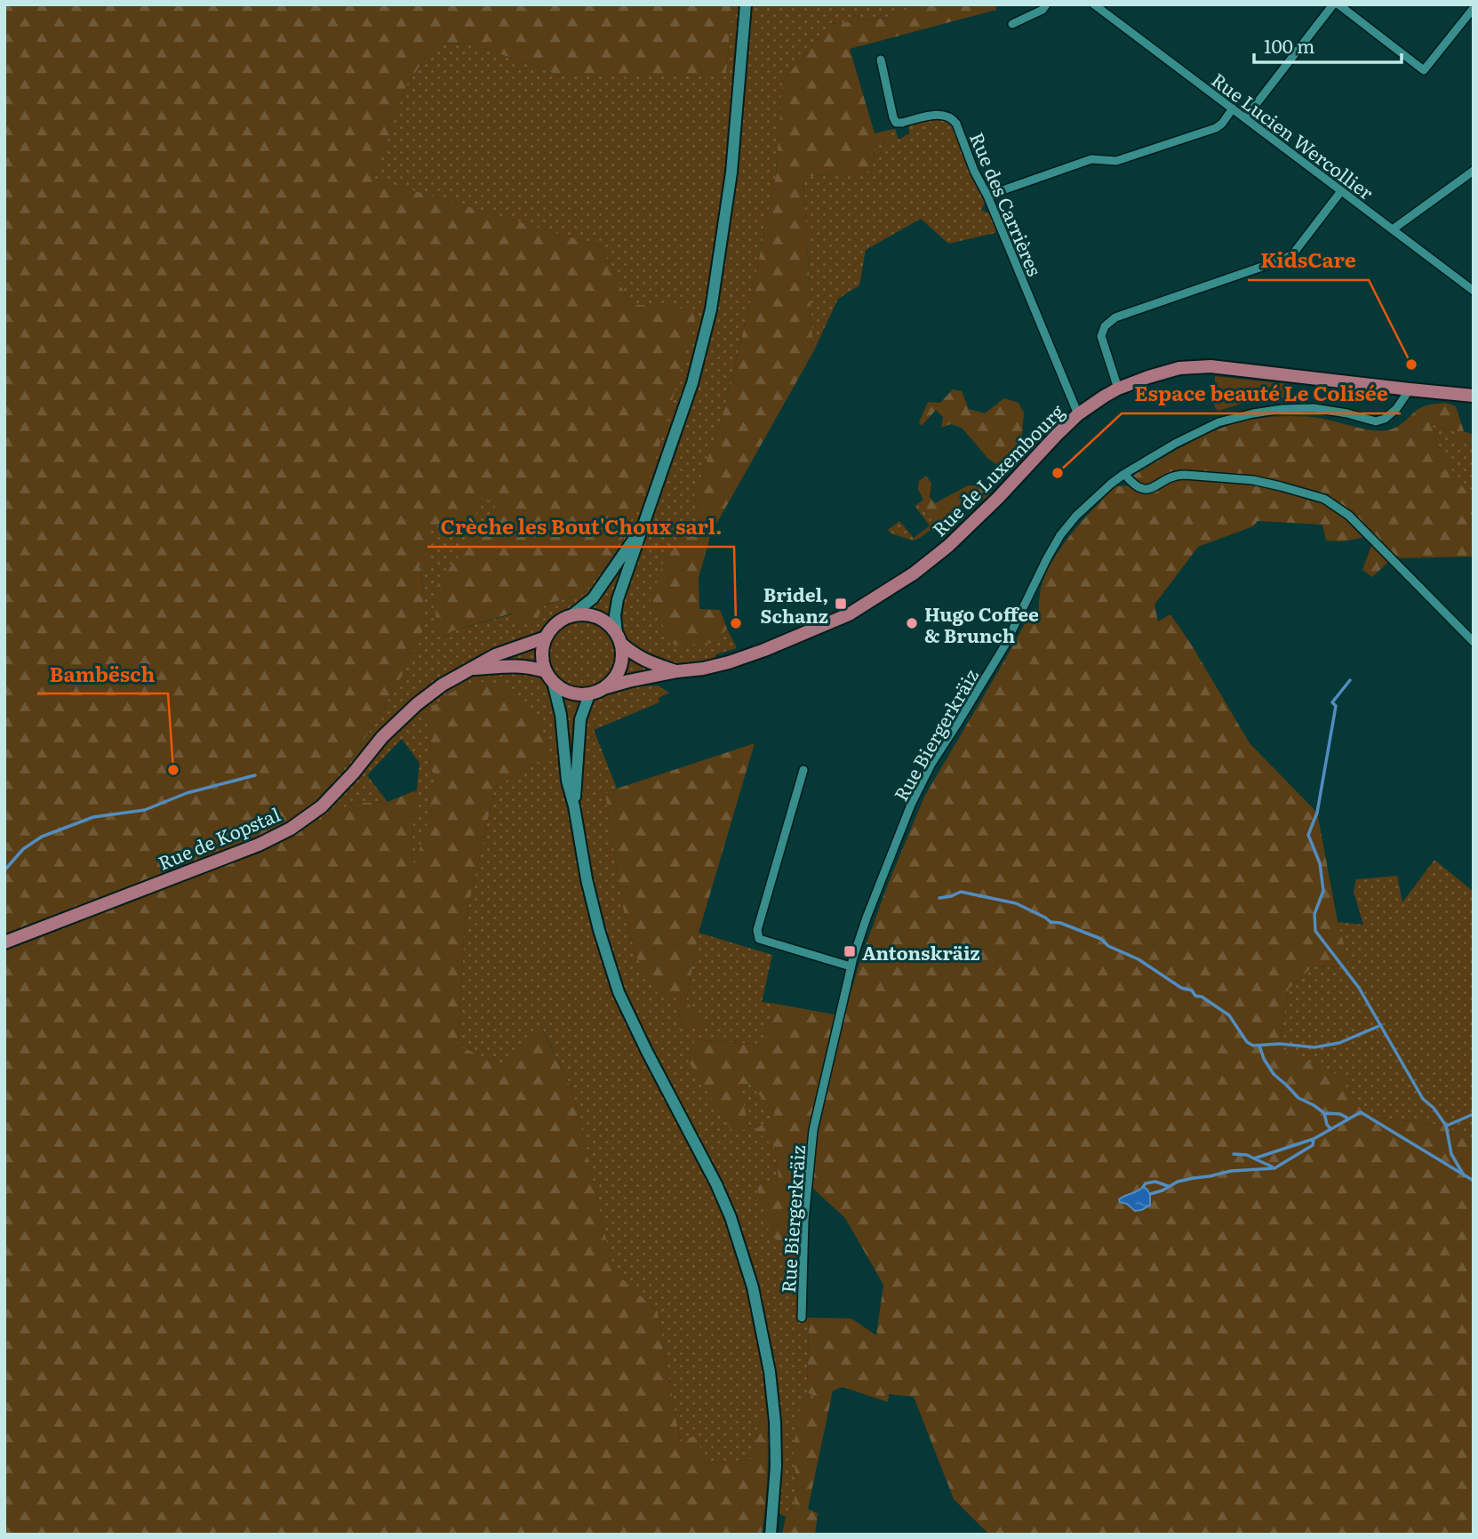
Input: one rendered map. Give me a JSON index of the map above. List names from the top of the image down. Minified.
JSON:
{"streets":{"main road":["Rue de Luxembourg","Rue de Kopstal"],"street":["Rue Lucien Wercollier","Rue des Carrières","Rue Biergerkräiz"]},"crossings":[["Rue des Carrières","Rue de Luxembourg"],["Rue de Luxembourg","Rue Biergerkräiz"],["Rue de Luxembourg","Rue de Kopstal"]],"places":{"other":["KidsCare","Espace beauté Le Colisée","Crèche les Bout'Choux sarl.","Hugo Coffee & Brunch","Bambësch"],"transit":["Bridel, Schanz","Antonskräiz"]},"scale_bar":"100 m"}
